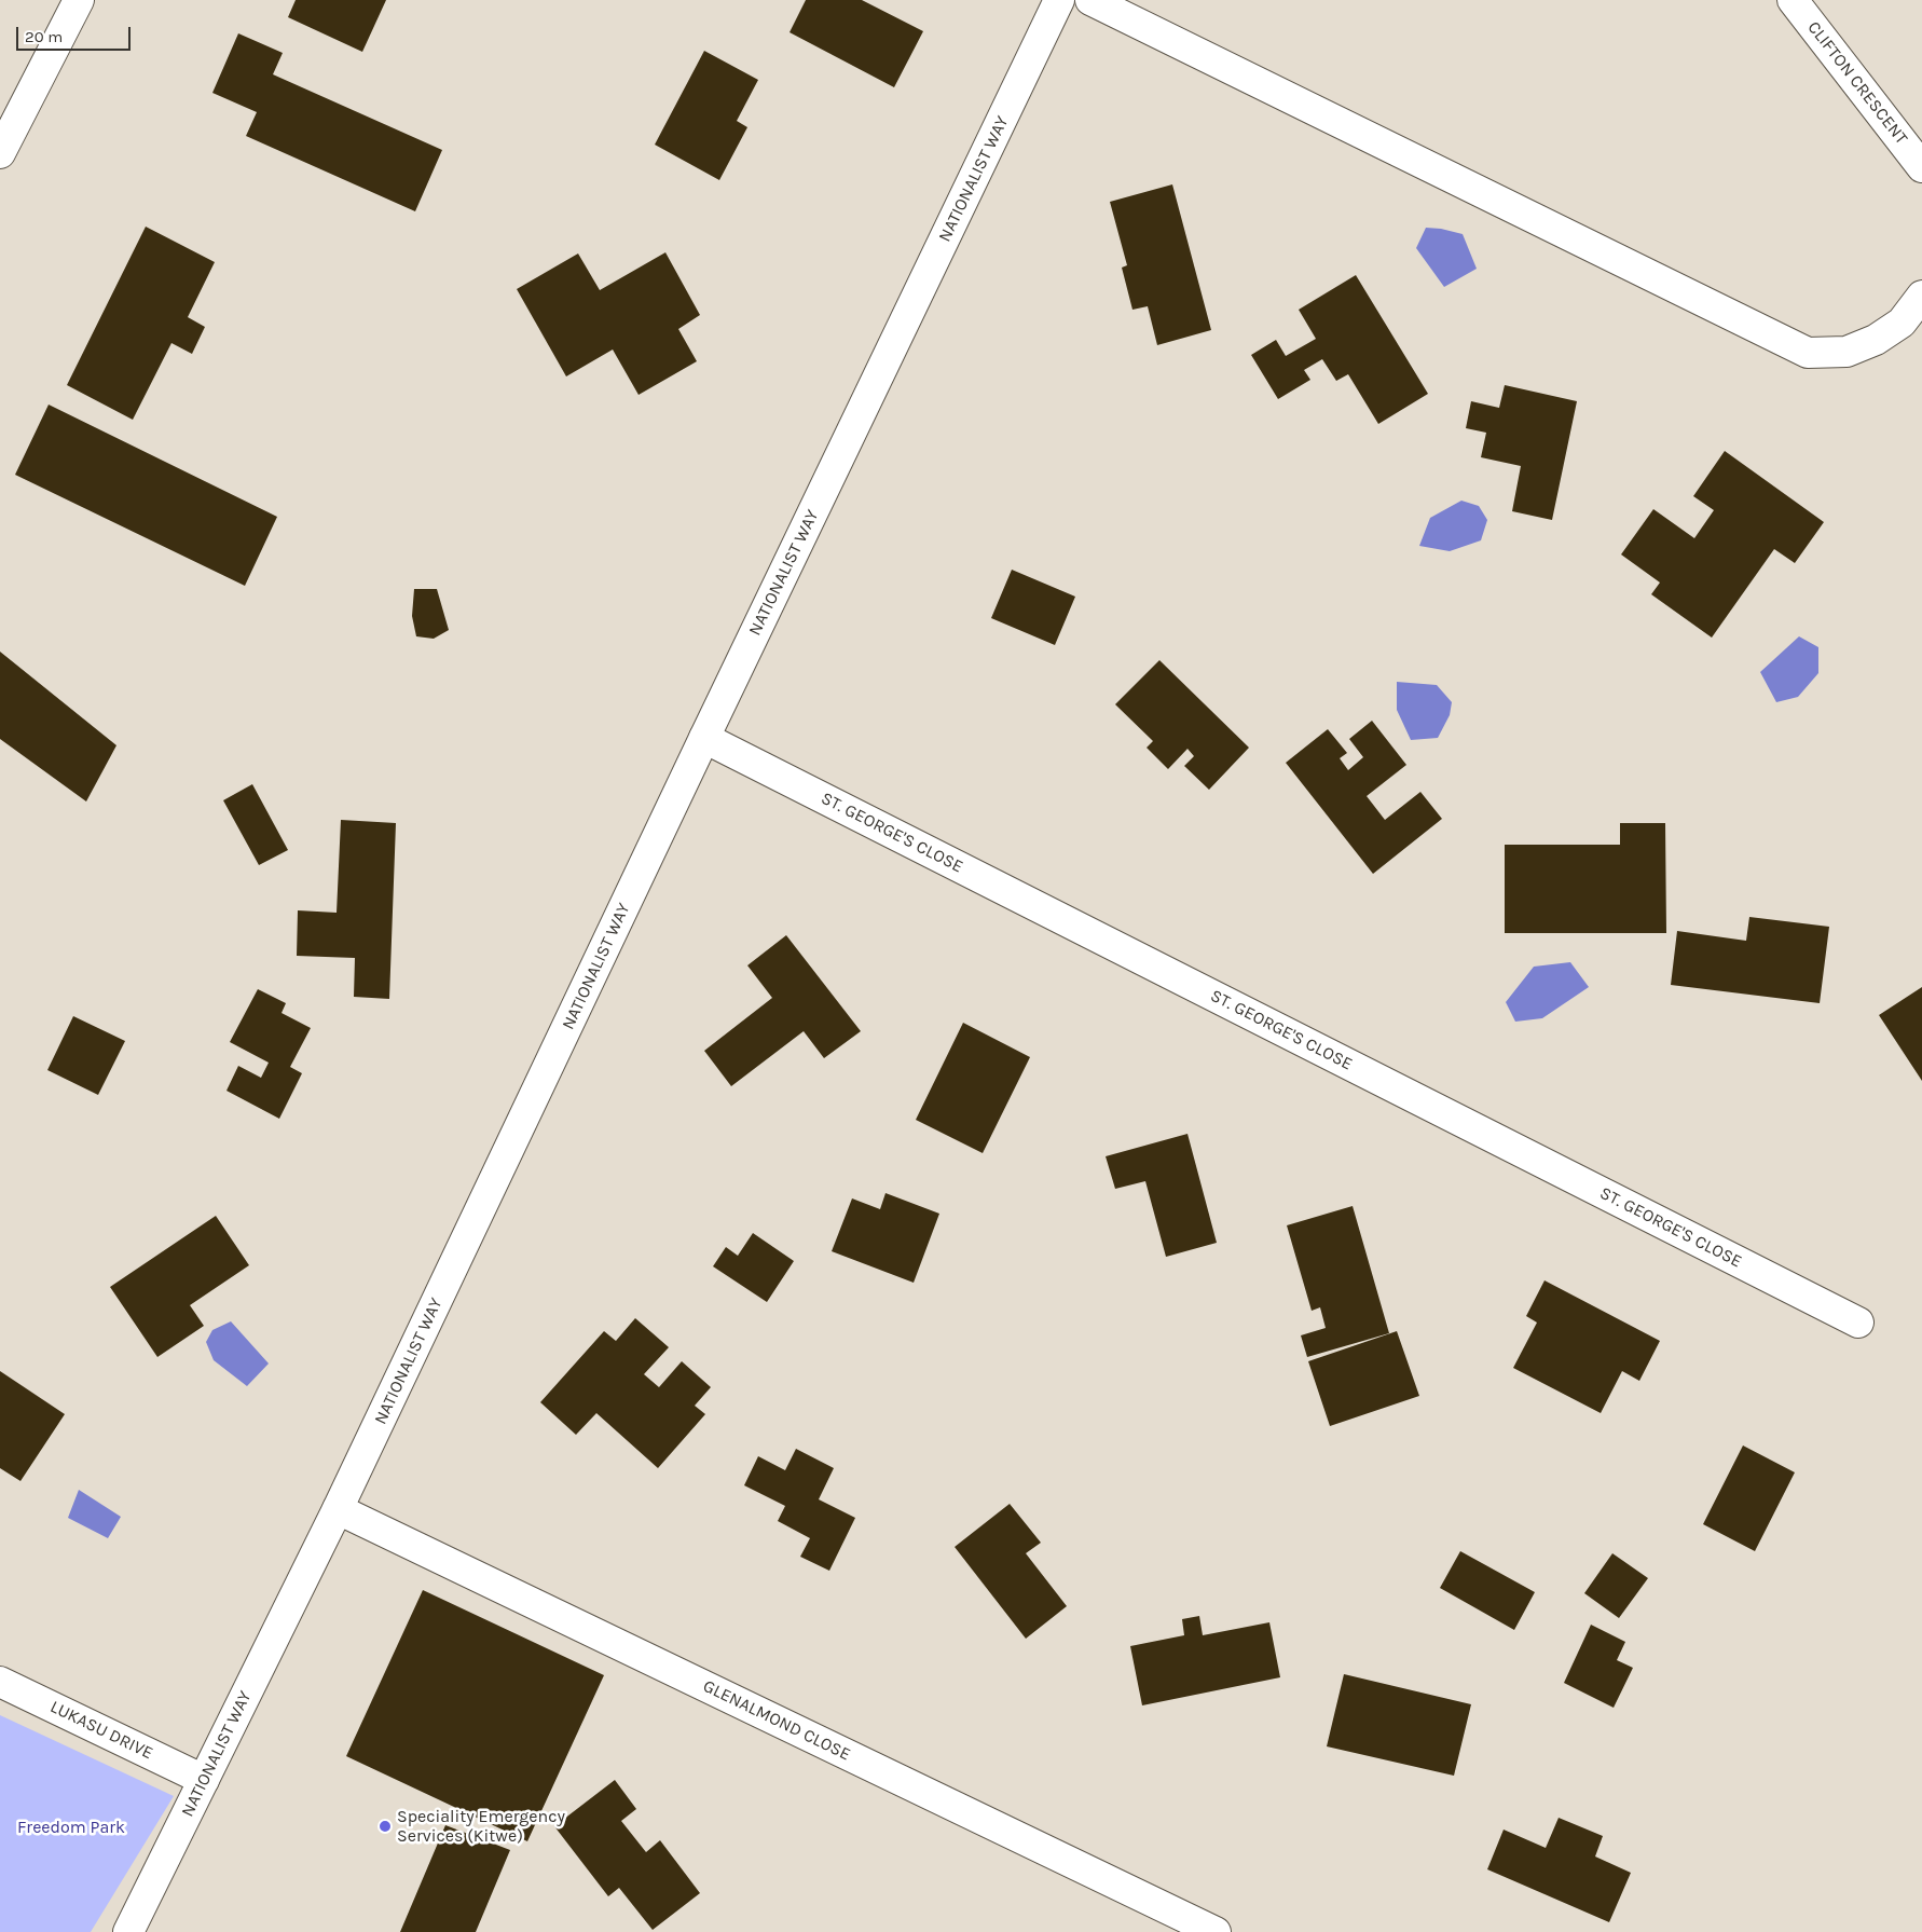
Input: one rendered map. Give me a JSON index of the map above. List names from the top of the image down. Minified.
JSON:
{"streets":{"street":["CLIFTON CRESCENT","NATIONALIST WAY","ST. GEORGE'S CLOSE","GLENALMOND CLOSE","LUKASU DRIVE"]},"crossings":[["NATIONALIST WAY","ST. GEORGE'S CLOSE"],["NATIONALIST WAY","GLENALMOND CLOSE"],["NATIONALIST WAY","LUKASU DRIVE"]],"parks":["Freedom Park"],"places":["Speciality Emergency Services (Kitwe)"],"scale_bar":"20 m"}
